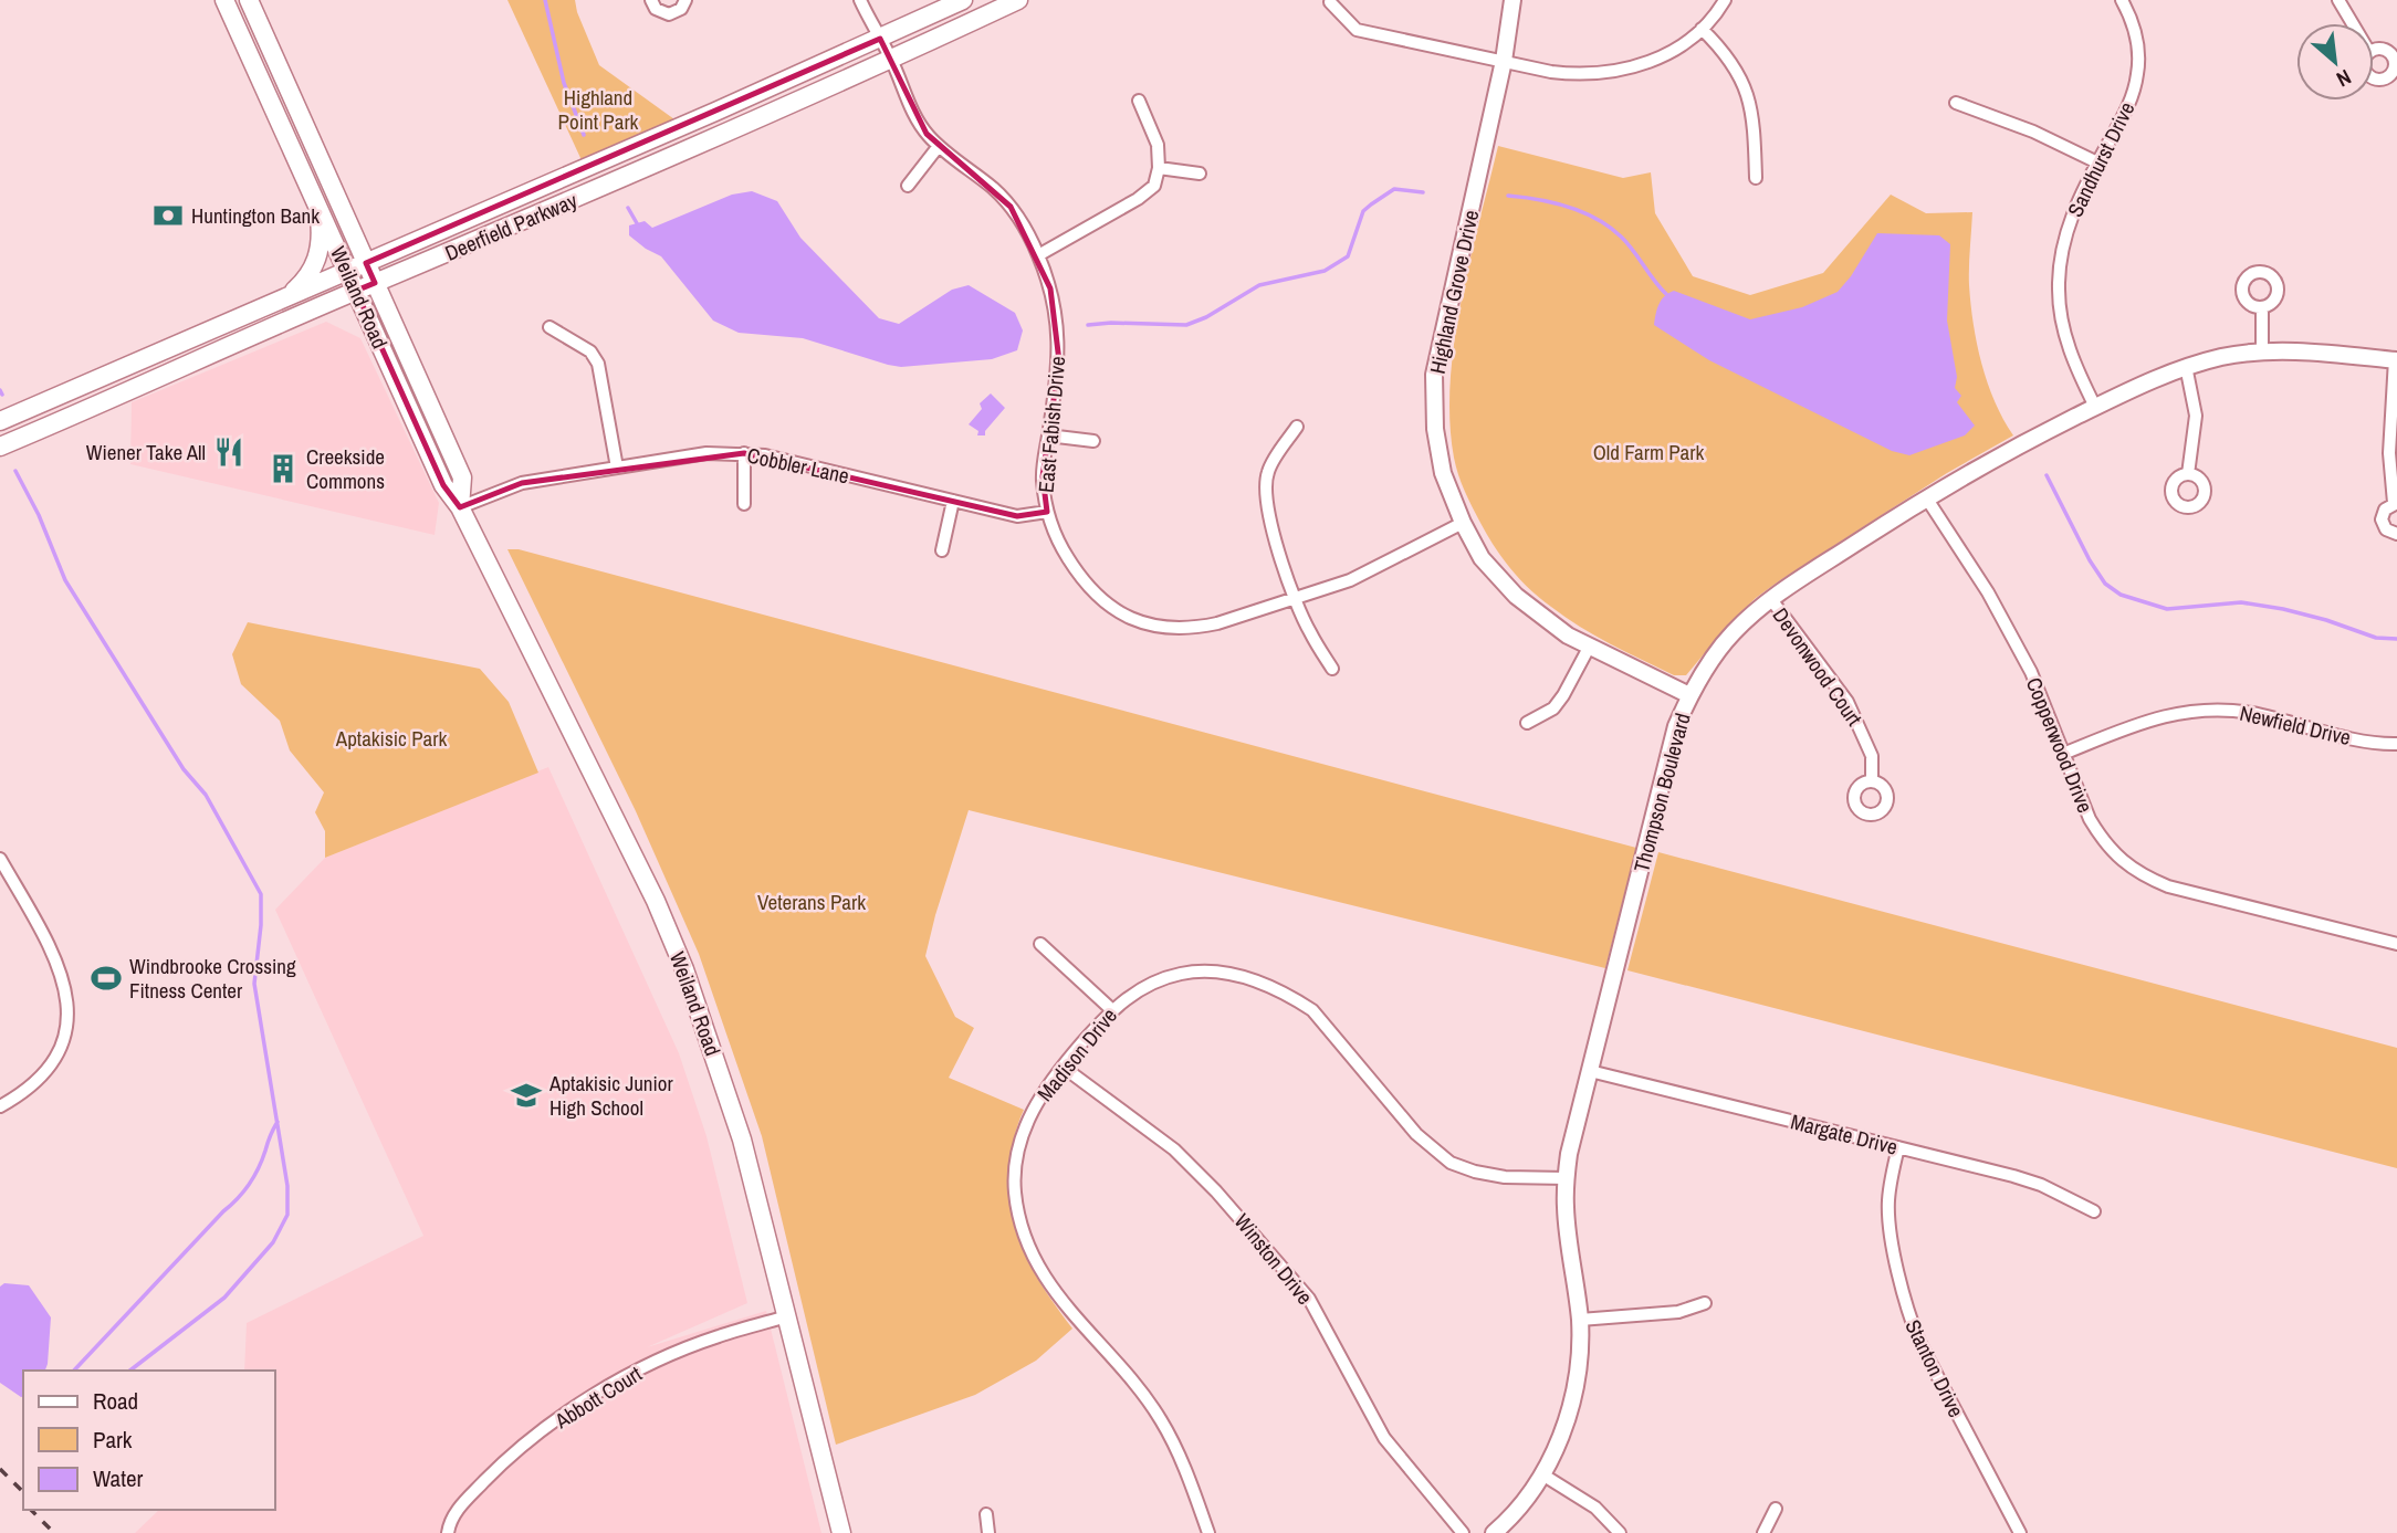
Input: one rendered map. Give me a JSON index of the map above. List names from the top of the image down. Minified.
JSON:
{"streets":{"main road":["Deerfield Parkway","Weiland Road"],"street":["Sandhurst Drive","Highland Grove Drive","East Fabish Drive","Cobbler Lane","Devonwood Court","Newfield Drive","Copperwood Drive","Thompson Boulevard","Madison Drive","Margate Drive","Winston Drive","Stanton Drive","Abbott Court"]},"crossings":[["Sandhurst Drive","Thompson Boulevard"],["Deerfield Parkway","Weiland Road"],["Deerfield Parkway","East Fabish Drive"],["Highland Grove Drive","East Fabish Drive"],["Highland Grove Drive","Thompson Boulevard"],["Weiland Road","Cobbler Lane"],["Weiland Road","Abbott Court"],["East Fabish Drive","Cobbler Lane"],["Devonwood Court","Thompson Boulevard"],["Newfield Drive","Copperwood Drive"],["Copperwood Drive","Thompson Boulevard"],["Thompson Boulevard","Madison Drive"],["Thompson Boulevard","Margate Drive"],["Madison Drive","Winston Drive"],["Margate Drive","Stanton Drive"]],"parks":["Highland Point Park","Old Farm Park","Aptakisic Park","Veterans Park"],"places":{"bank":["Huntington Bank"],"restaurant":["Wiener Take All"],"building":["Creekside Commons"],"sports":["Windbrooke Crossing Fitness Center"],"school or university":["Aptakisic Junior High School"]},"legend":["Road","Park","Water"],"north":"bottom right"}
